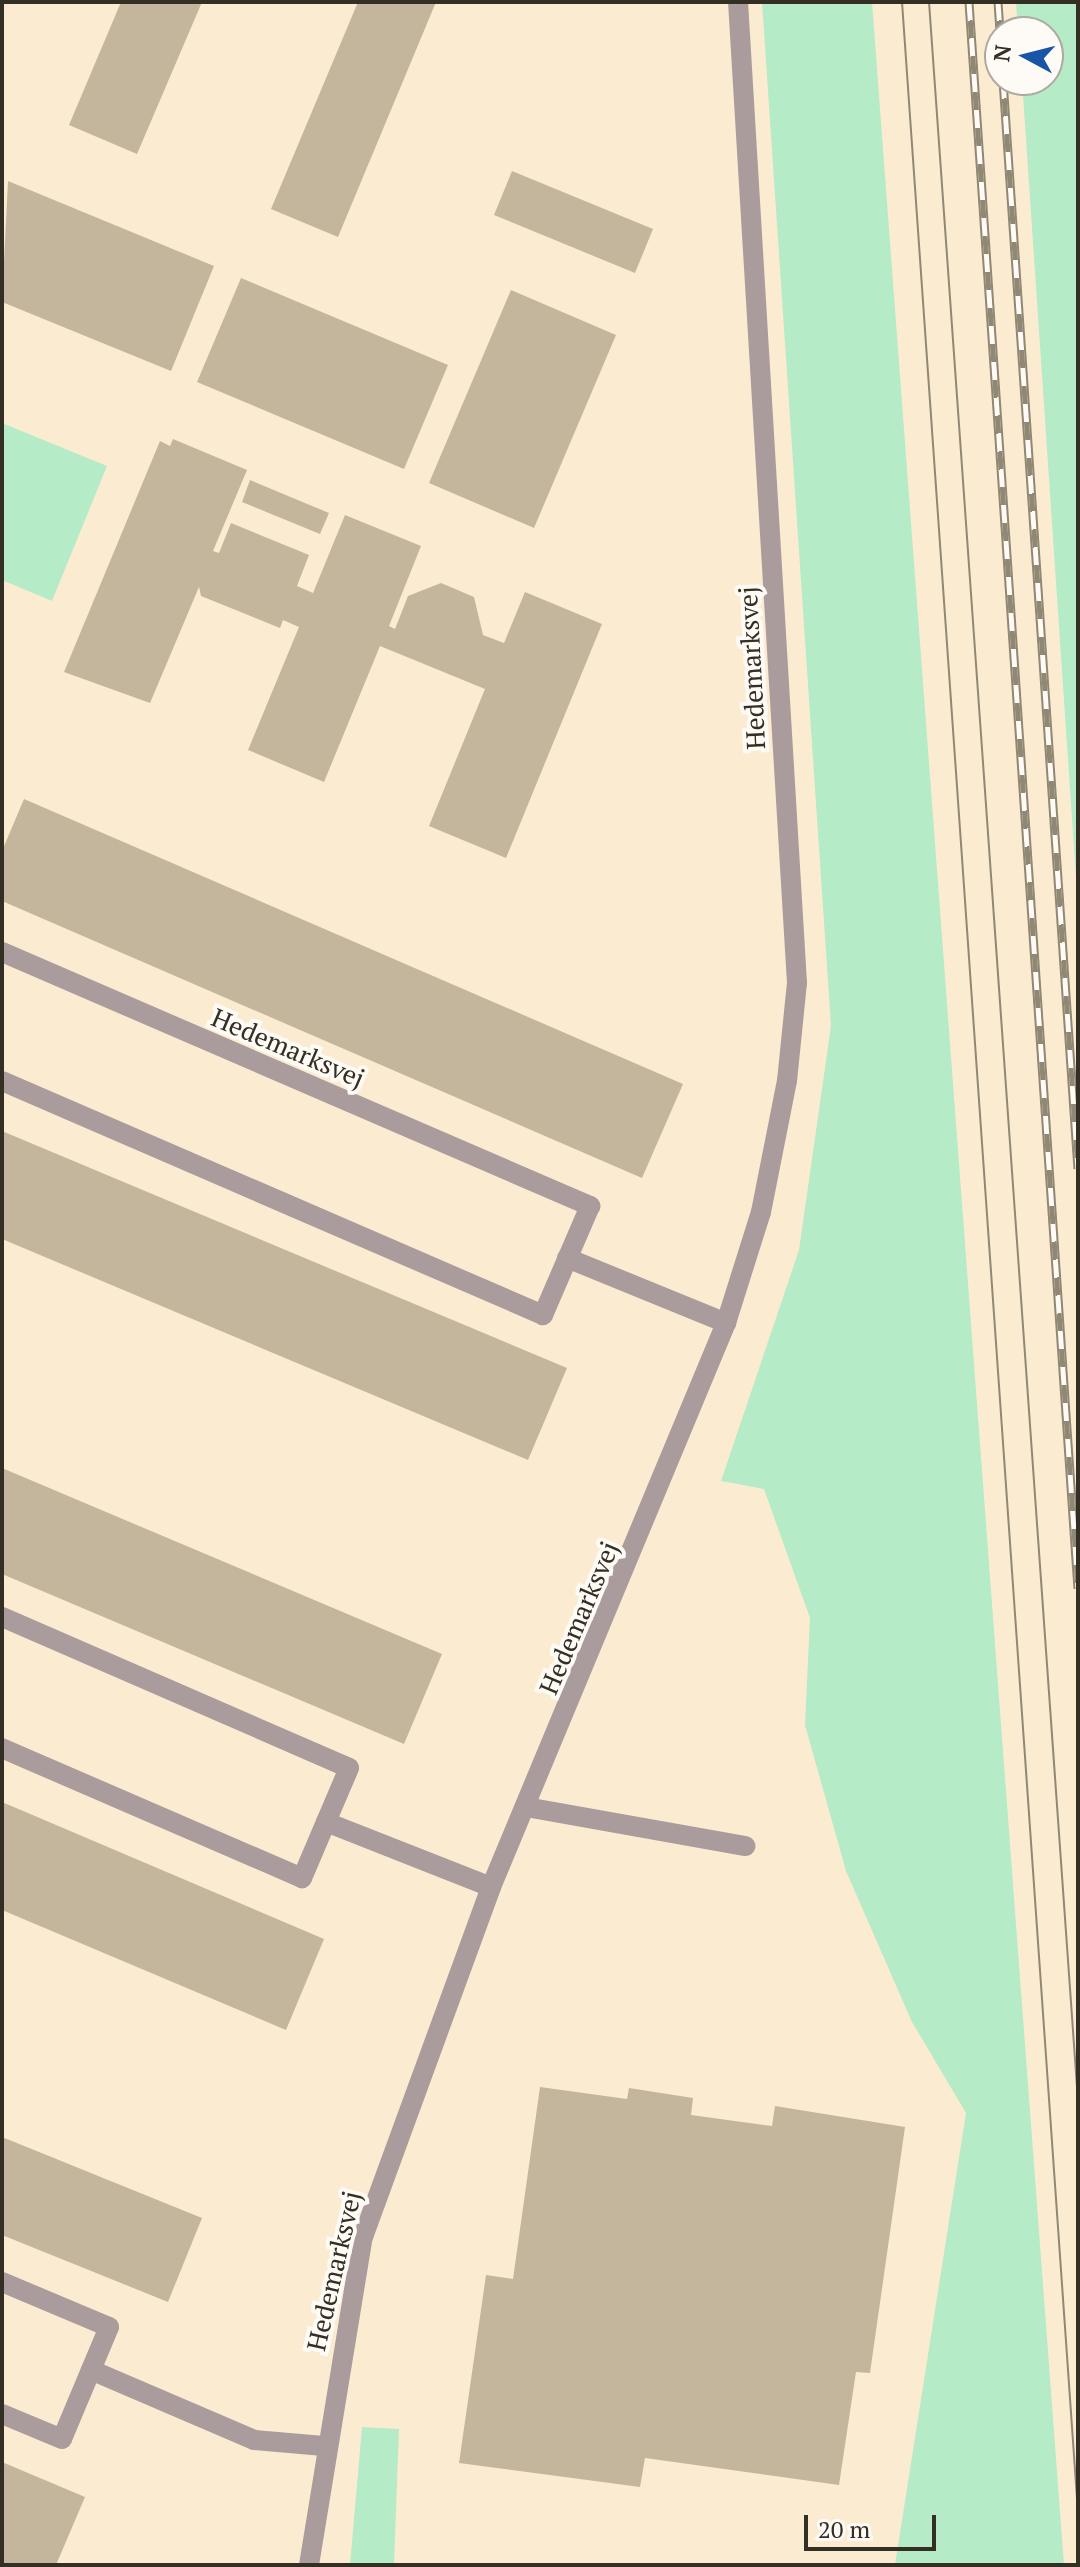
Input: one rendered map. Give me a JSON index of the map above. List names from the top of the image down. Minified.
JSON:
{"streets":{"street":["Hedemarksvej"]},"scale_bar":"20 m","north":"left"}
